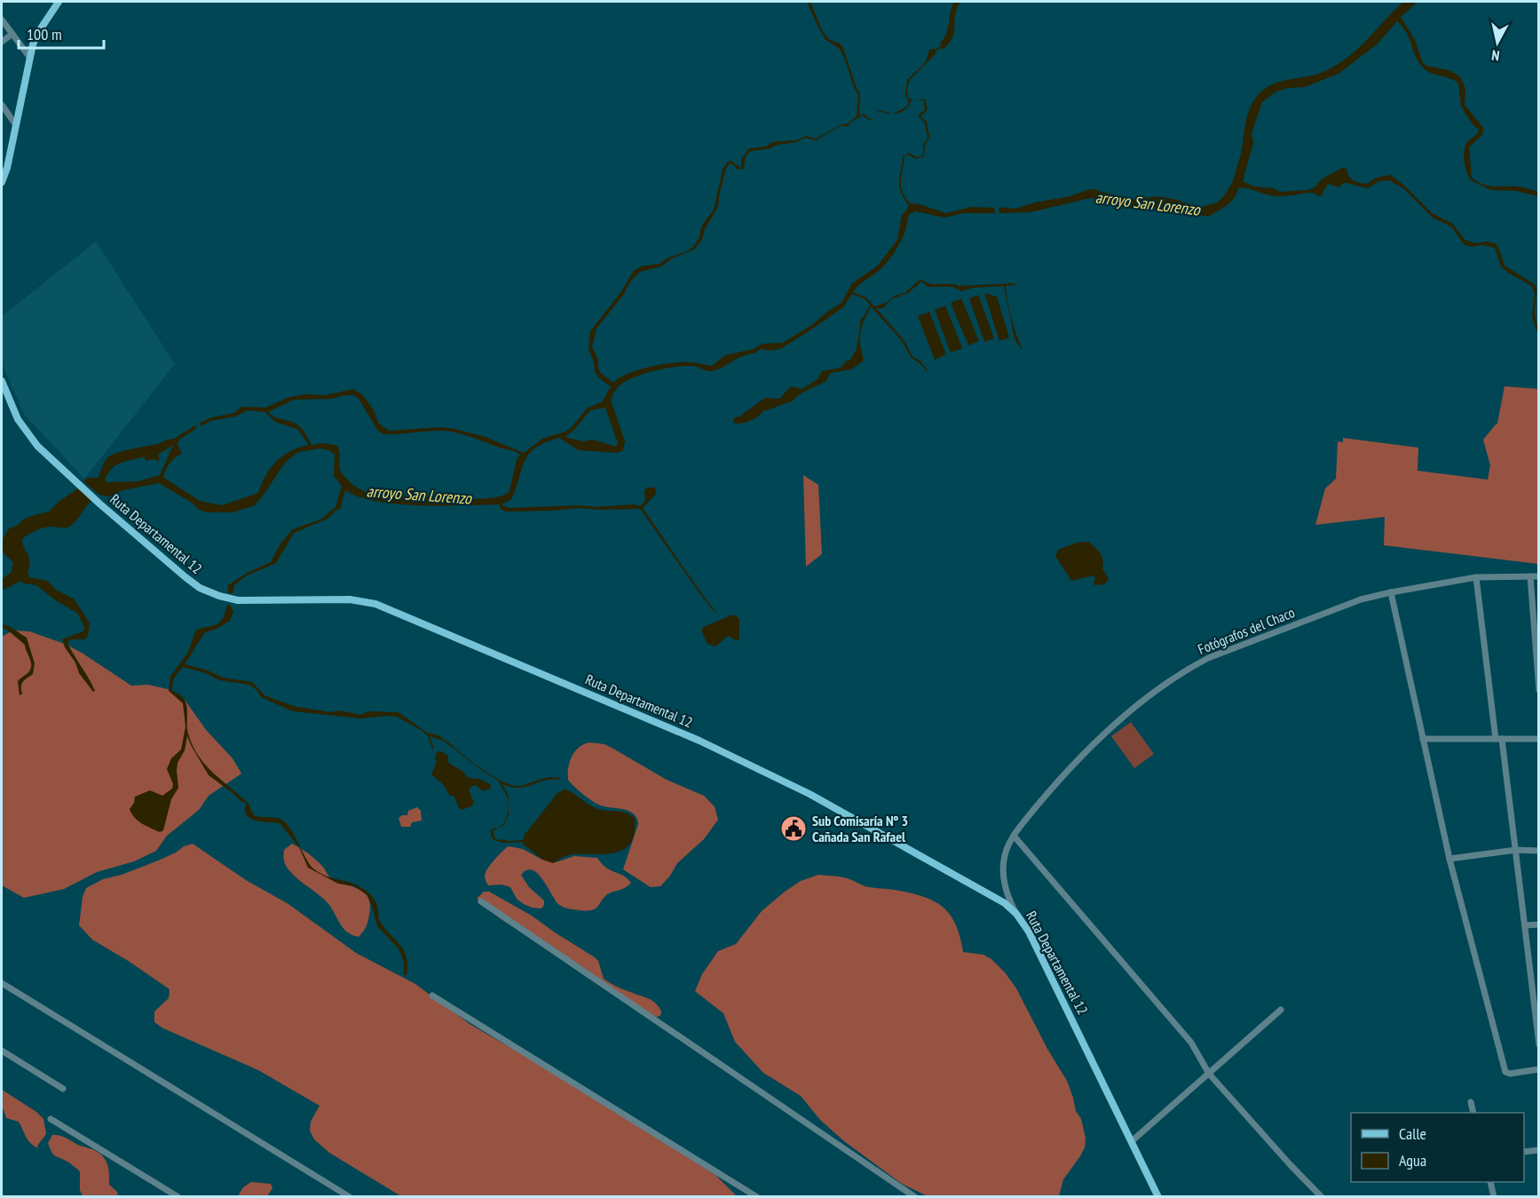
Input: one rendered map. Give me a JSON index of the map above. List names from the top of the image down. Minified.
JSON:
{"streets":{"main road":["Ruta Departamental 12"],"street":["Fotógrafos del Chaco"]},"crossings":[["Ruta Departamental 12","Fotógrafos del Chaco"]],"water":["arroyo San Lorenzo"],"places":{"public building":["Sub Comisaría Nº 3 Cañada San Rafael"]},"legend":["Calle","Agua"],"scale_bar":"100 m","north":"bottom"}
